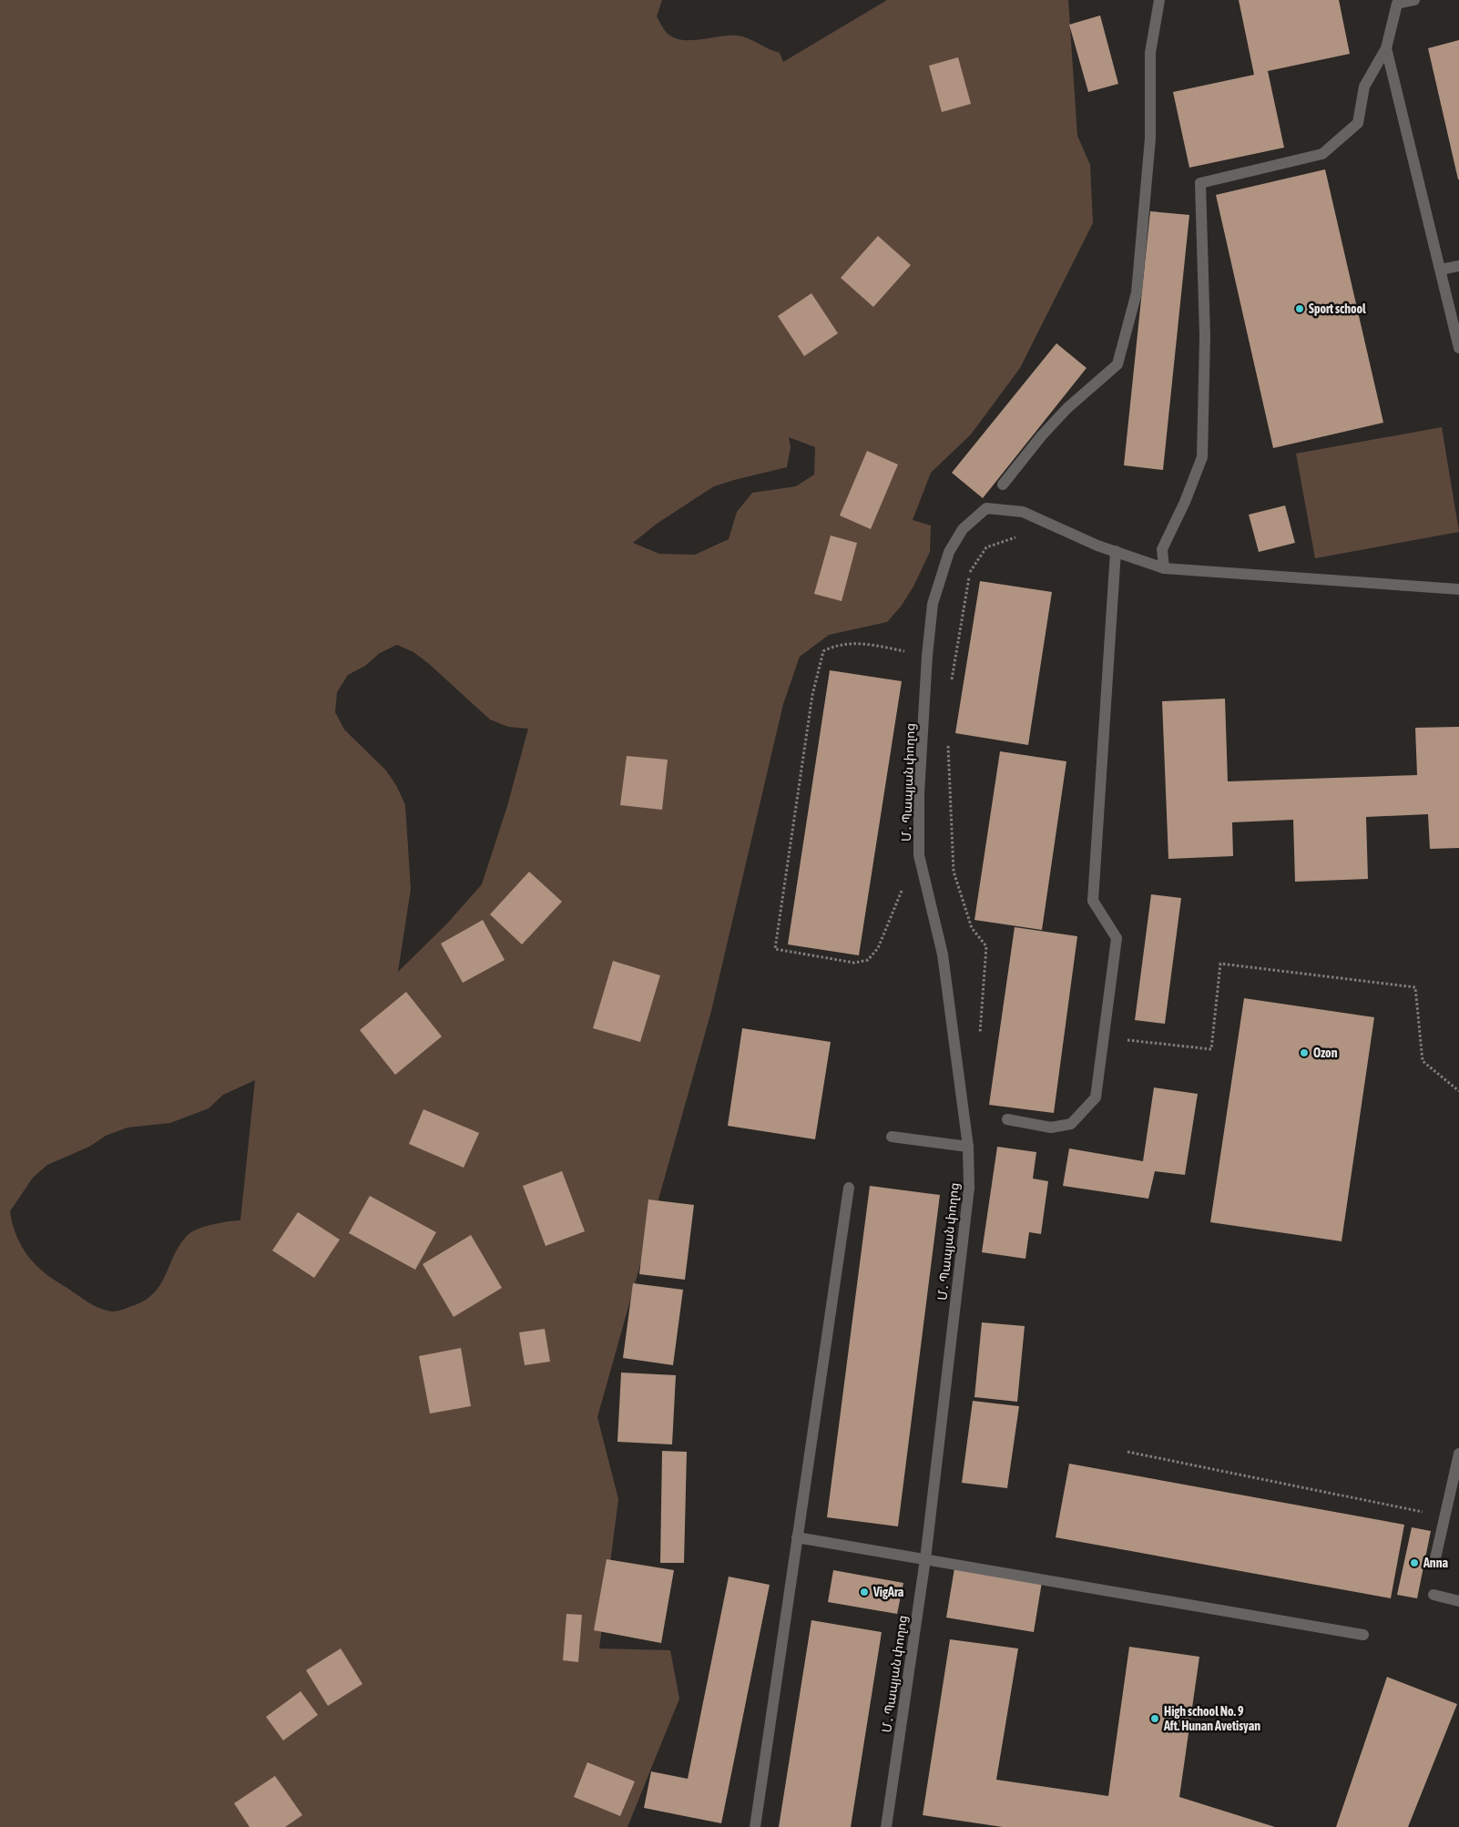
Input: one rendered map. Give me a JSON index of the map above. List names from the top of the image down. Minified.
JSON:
{"streets":{"street":["Մ․ Պապյան փողոց"]},"places":["Sport school","Ozon","Anna","VigAra","High school No. 9 Aft. Hunan Avetisyan"]}
